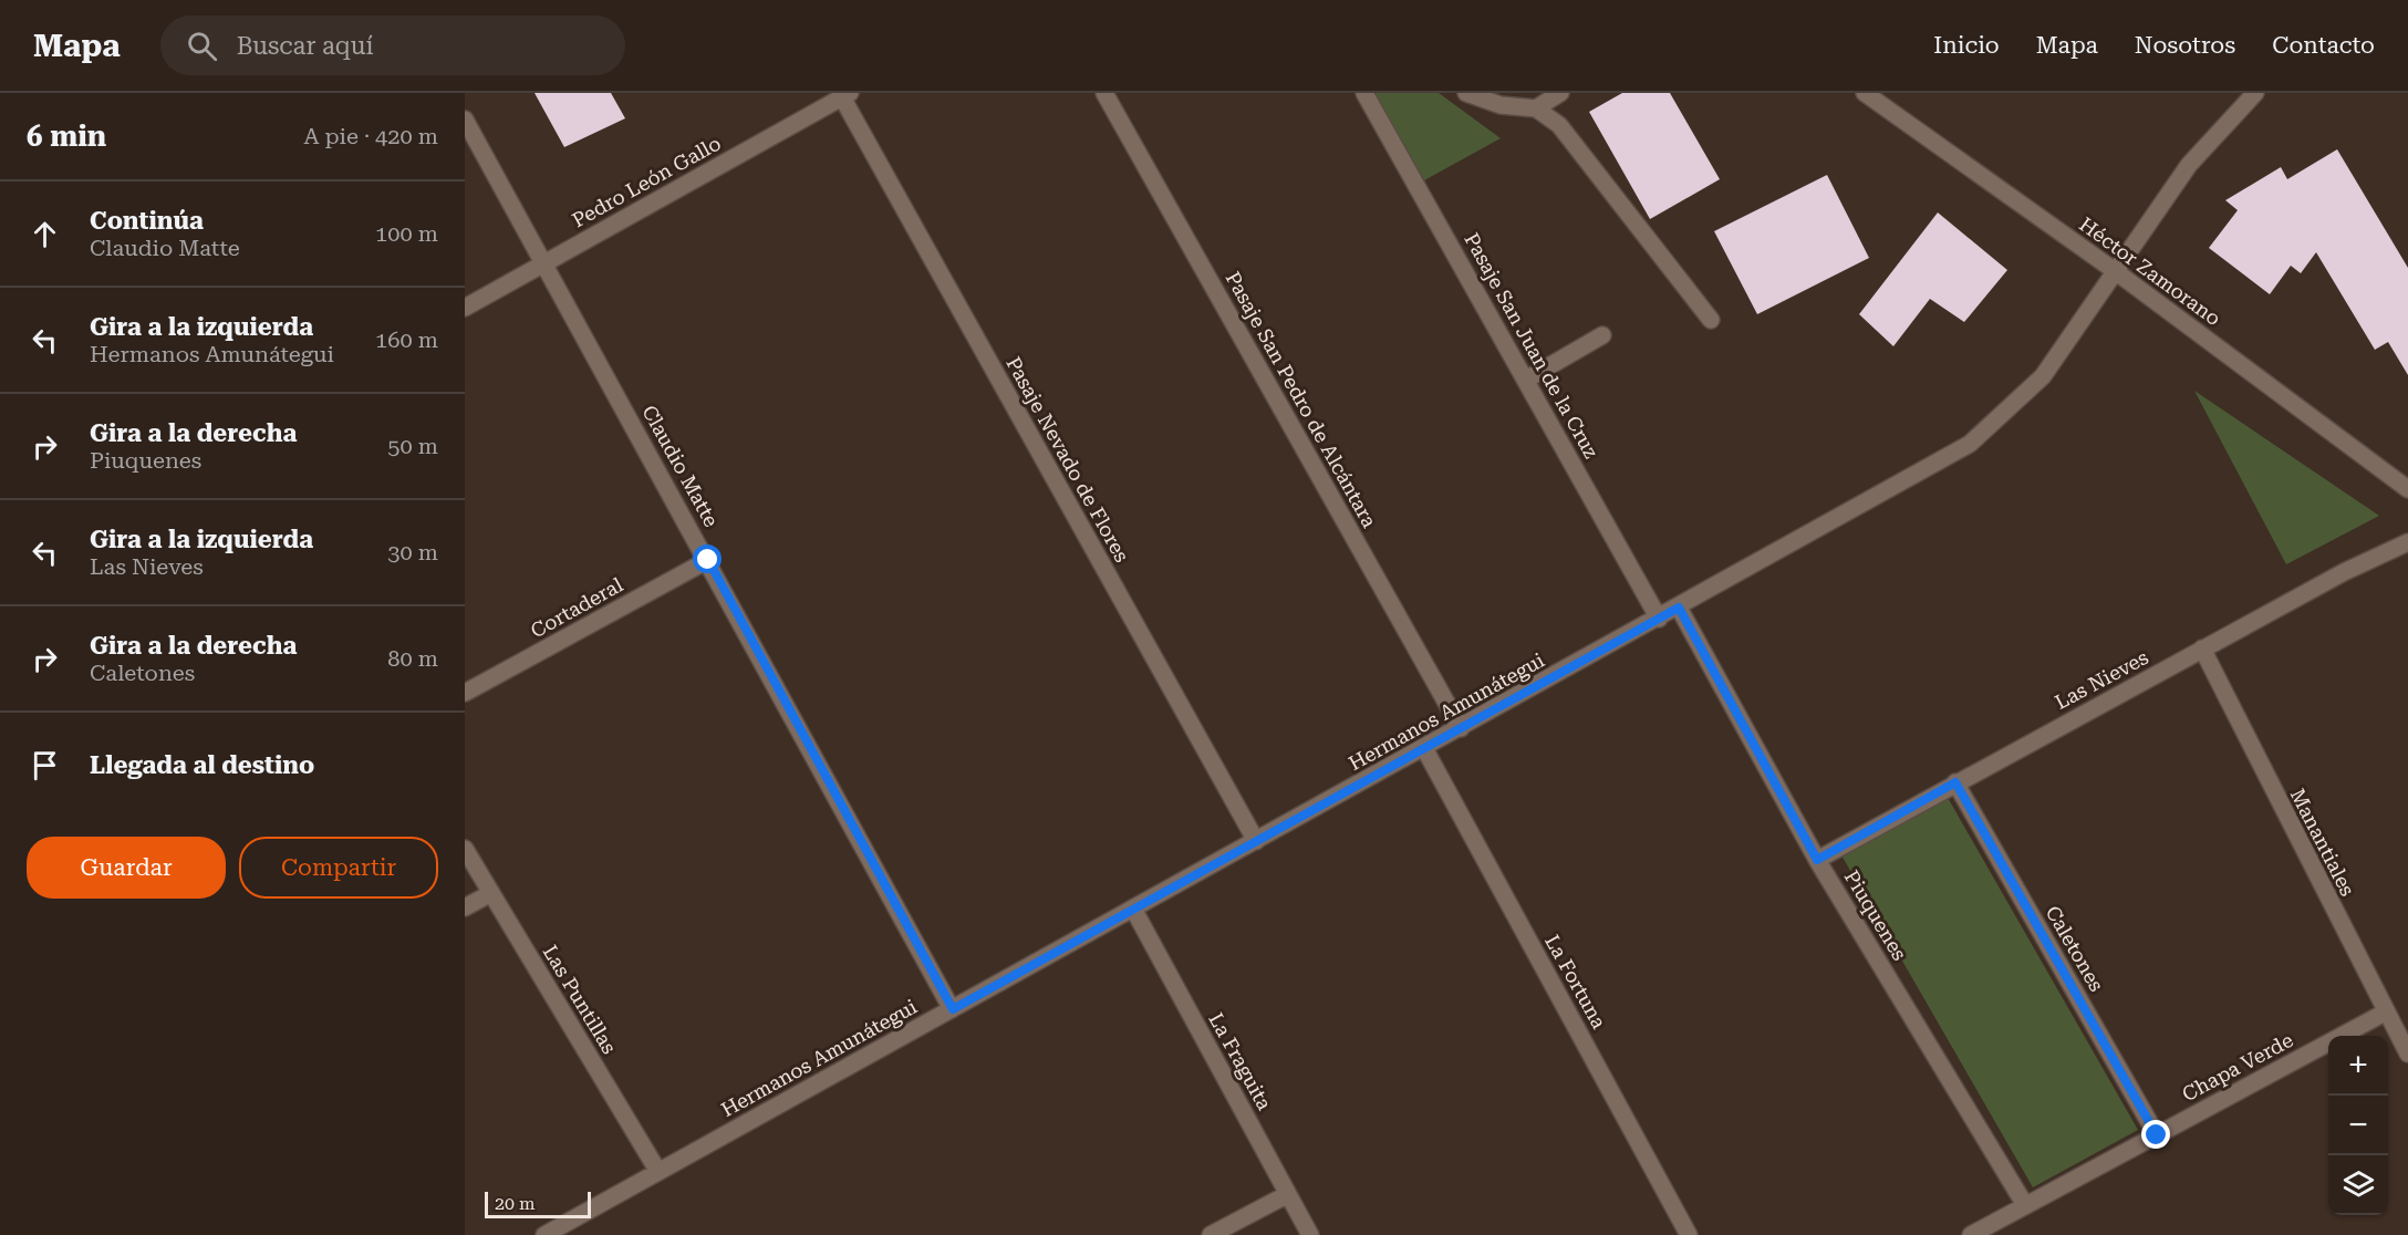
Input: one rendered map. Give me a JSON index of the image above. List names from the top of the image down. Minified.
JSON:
{"streets":{"street":["Pedro León Gallo","Héctor Zamorano","Pasaje San Juan de la Cruz","Pasaje San Pedro de Alcántara","Pasaje Nevado de Flores","Claudio Matte","Cortaderal","Las Nieves","Hermanos Amunátegui","Manantiales","Piuquenes","Caletones","La Fortuna","Las Puntillas","La Fraguita","Chapa Verde"]},"crossings":[["Pedro León Gallo","Pasaje Nevado de Flores"],["Pedro León Gallo","Claudio Matte"],["Héctor Zamorano","Hermanos Amunátegui"],["Pasaje San Juan de la Cruz","Hermanos Amunátegui"],["Pasaje San Pedro de Alcántara","Hermanos Amunátegui"],["Pasaje Nevado de Flores","Hermanos Amunátegui"],["Claudio Matte","Cortaderal"],["Claudio Matte","Hermanos Amunátegui"],["Las Nieves","Manantiales"],["Las Nieves","Piuquenes"],["Las Nieves","Caletones"],["Hermanos Amunátegui","Piuquenes"],["Hermanos Amunátegui","La Fortuna"],["Hermanos Amunátegui","Las Puntillas"],["Hermanos Amunátegui","La Fraguita"],["Manantiales","Chapa Verde"],["Piuquenes","Chapa Verde"],["Caletones","Chapa Verde"]],"scale_bar":"20 m","page":{"header":"Mapa","search":"Buscar aquí","nav":["Inicio","Mapa","Nosotros","Contacto"],"heading":["6 min","A pie · 420 m"],"list":[["Continúa","Claudio Matte","100 m"],["Gira a la izquierda","Hermanos Amunátegui","160 m"],["Gira a la derecha","Piuquenes","50 m"],["Gira a la izquierda","Las Nieves","30 m"],["Gira a la derecha","Caletones","80 m"],"Llegada al destino"],"buttons":["Guardar","Compartir"],"map_buttons":["+","−"],"scale":"20 m"}}
